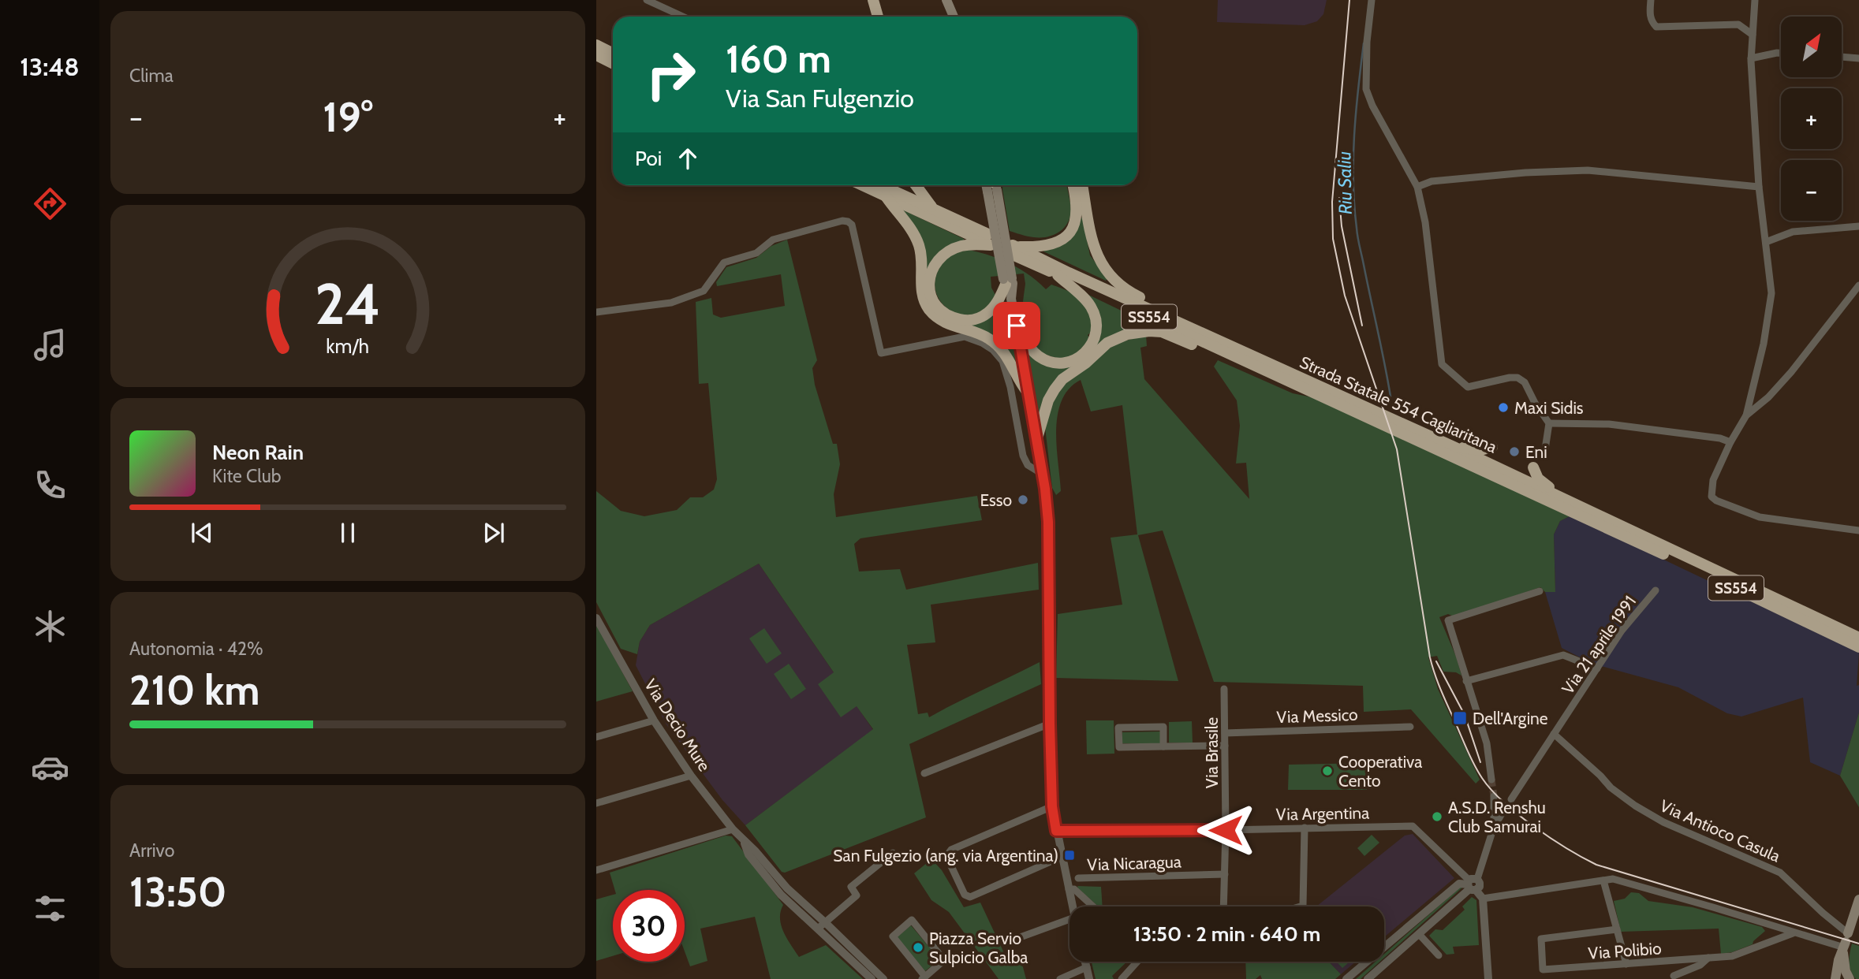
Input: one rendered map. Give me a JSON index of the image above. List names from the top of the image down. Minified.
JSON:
{"streets":{"highway":["SS554","Strada Statale 554 Cagliaritana"],"street":["Via 21 aprile 1991","Via Messico","Via Decio Mure","Via Brasile","Via Argentina","Via Antioco Casula","Via Nicaragua","Via Polibio"]},"crossings":[["Via 21 aprile 1991","Via Antioco Casula"],["Via Messico","Via Brasile"],["Via Brasile","Via Argentina"],["Via Brasile","Via Nicaragua"]],"water":["Riu Saliu"],"places":{"other":["Maxi Sidis","Eni","Esso","Cooperativa Cento","A.S.D. Renshu Club Samurai","Piazza Servio Sulpicio Galba"],"transit":["Dell'Argine","San Fulgezio (ang. via Argentina)"]},"north":"top right","page":{"tabs":"13:48","tile":["Clima",["Autonomia · 42%","210 km"],["Arrivo","13:50"]],"map_buttons":["+","−"],"turn":["160 m","Via San Fulgenzio"],"heat":["−","19°","+"],"then":"Poi","song":["Neon Rain","Kite Club"],"limit":"30","trip":"13:50 · 2 min · 640 m","gauge":["24","km/h"]}}
